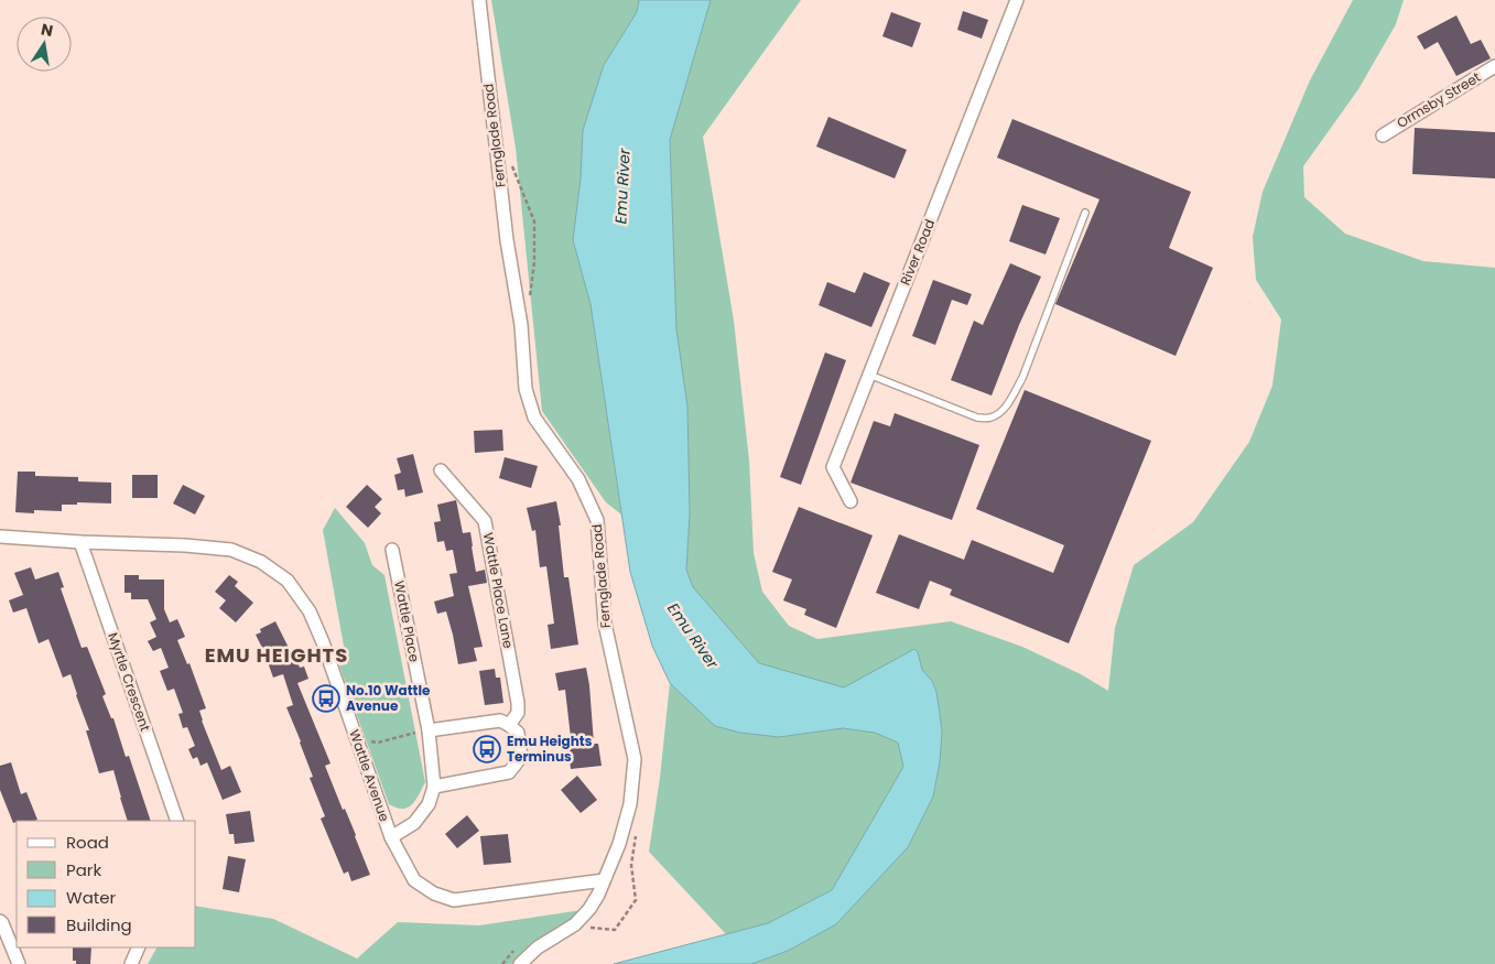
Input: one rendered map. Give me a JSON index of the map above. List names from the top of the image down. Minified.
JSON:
{"streets":{"street":["Ormsby Street","Fernglade Road","River Road","Wattle Place Lane","Wattle Place","Myrtle Crescent","Wattle Avenue"]},"crossings":[["Fernglade Road","Wattle Avenue"],["Wattle Place","Wattle Avenue"],["Myrtle Crescent","Wattle Avenue"]],"districts":["EMU HEIGHTS"],"water":["Emu River"],"places":{"bus stop":["No.10 Wattle Avenue","Emu Heights Terminus"]},"legend":["Road","Park","Water","Building"],"north":"top"}
